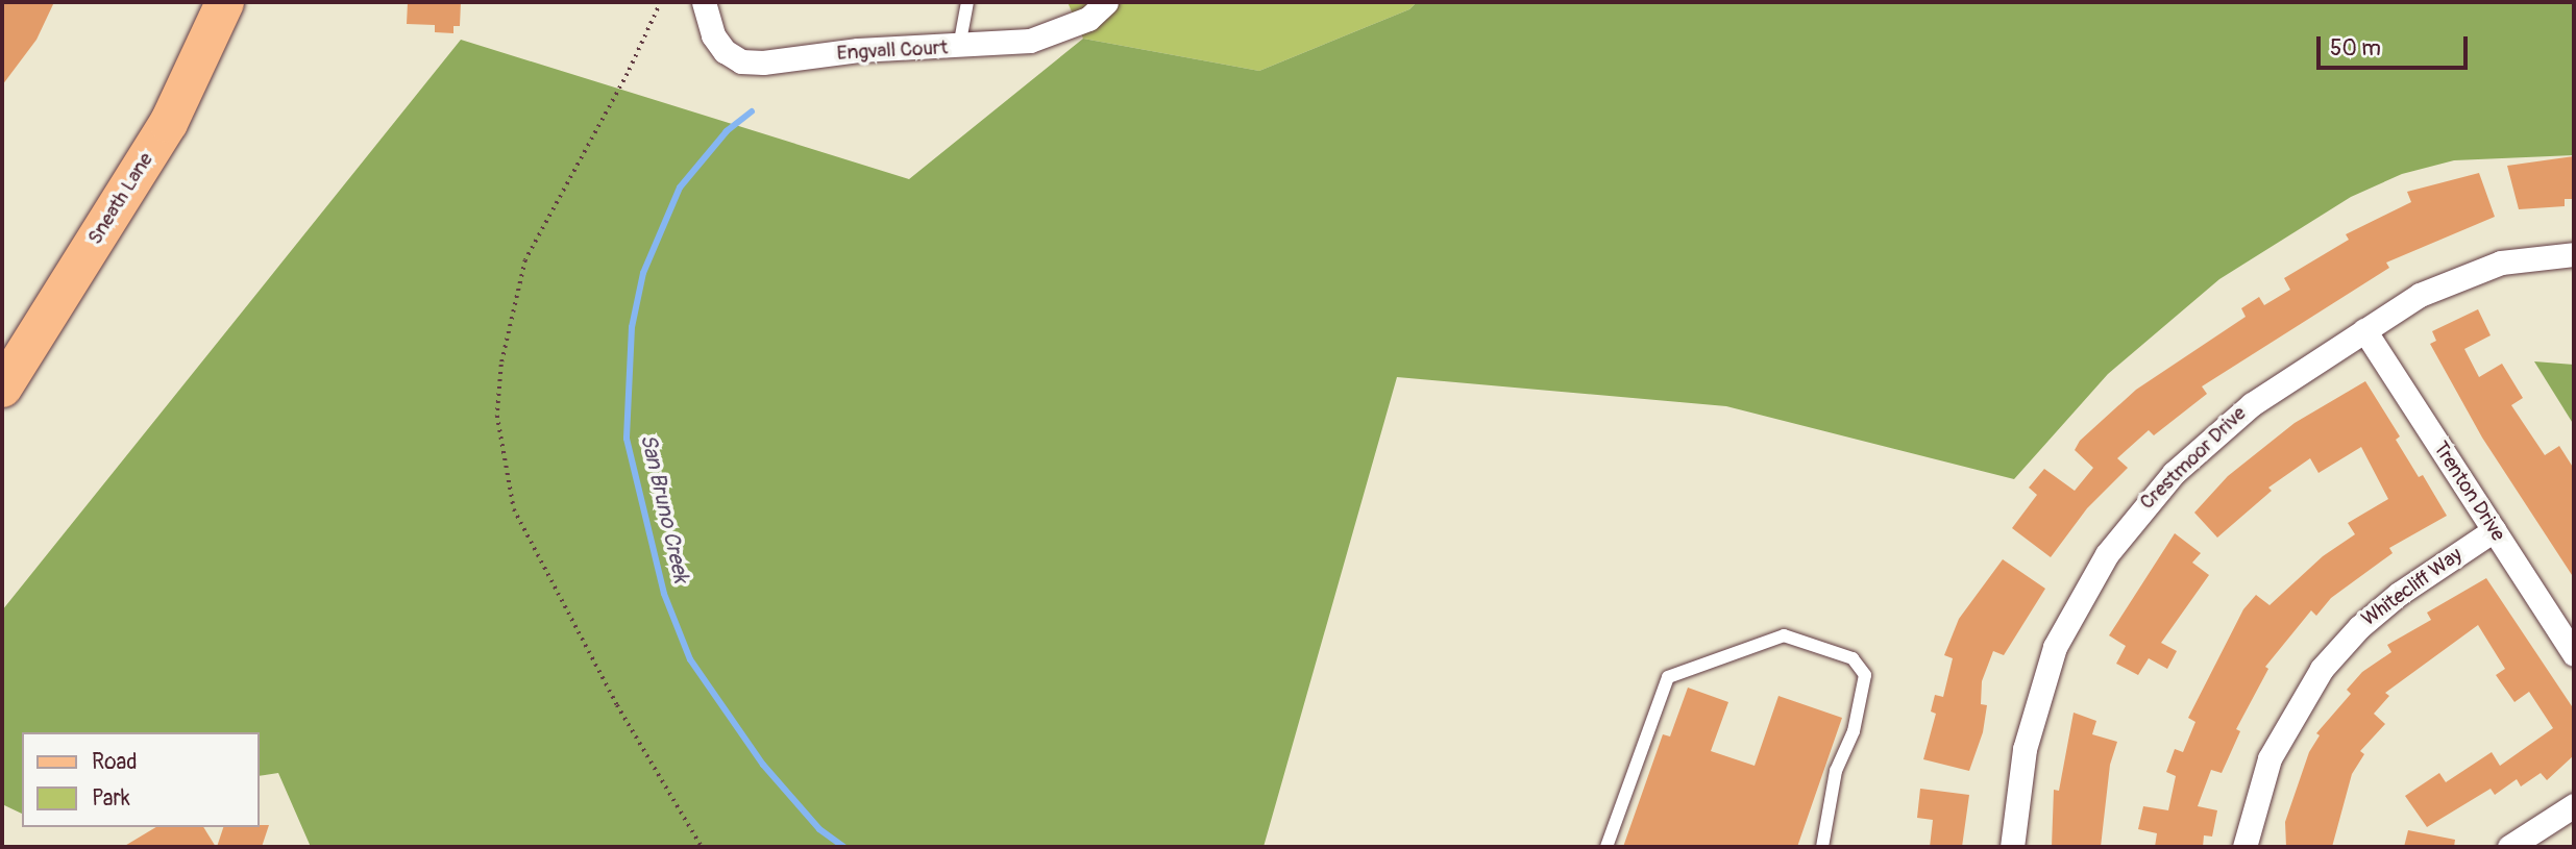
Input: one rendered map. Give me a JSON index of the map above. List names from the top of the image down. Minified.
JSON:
{"streets":{"main road":["Sneath Lane"],"street":["Engvall Court","Crestmoor Drive","Trenton Drive","Whitecliff Way"]},"crossings":[["Crestmoor Drive","Trenton Drive"],["Trenton Drive","Whitecliff Way"]],"water":["San Bruno Creek"],"legend":["Road","Park"],"scale_bar":"50 m"}
